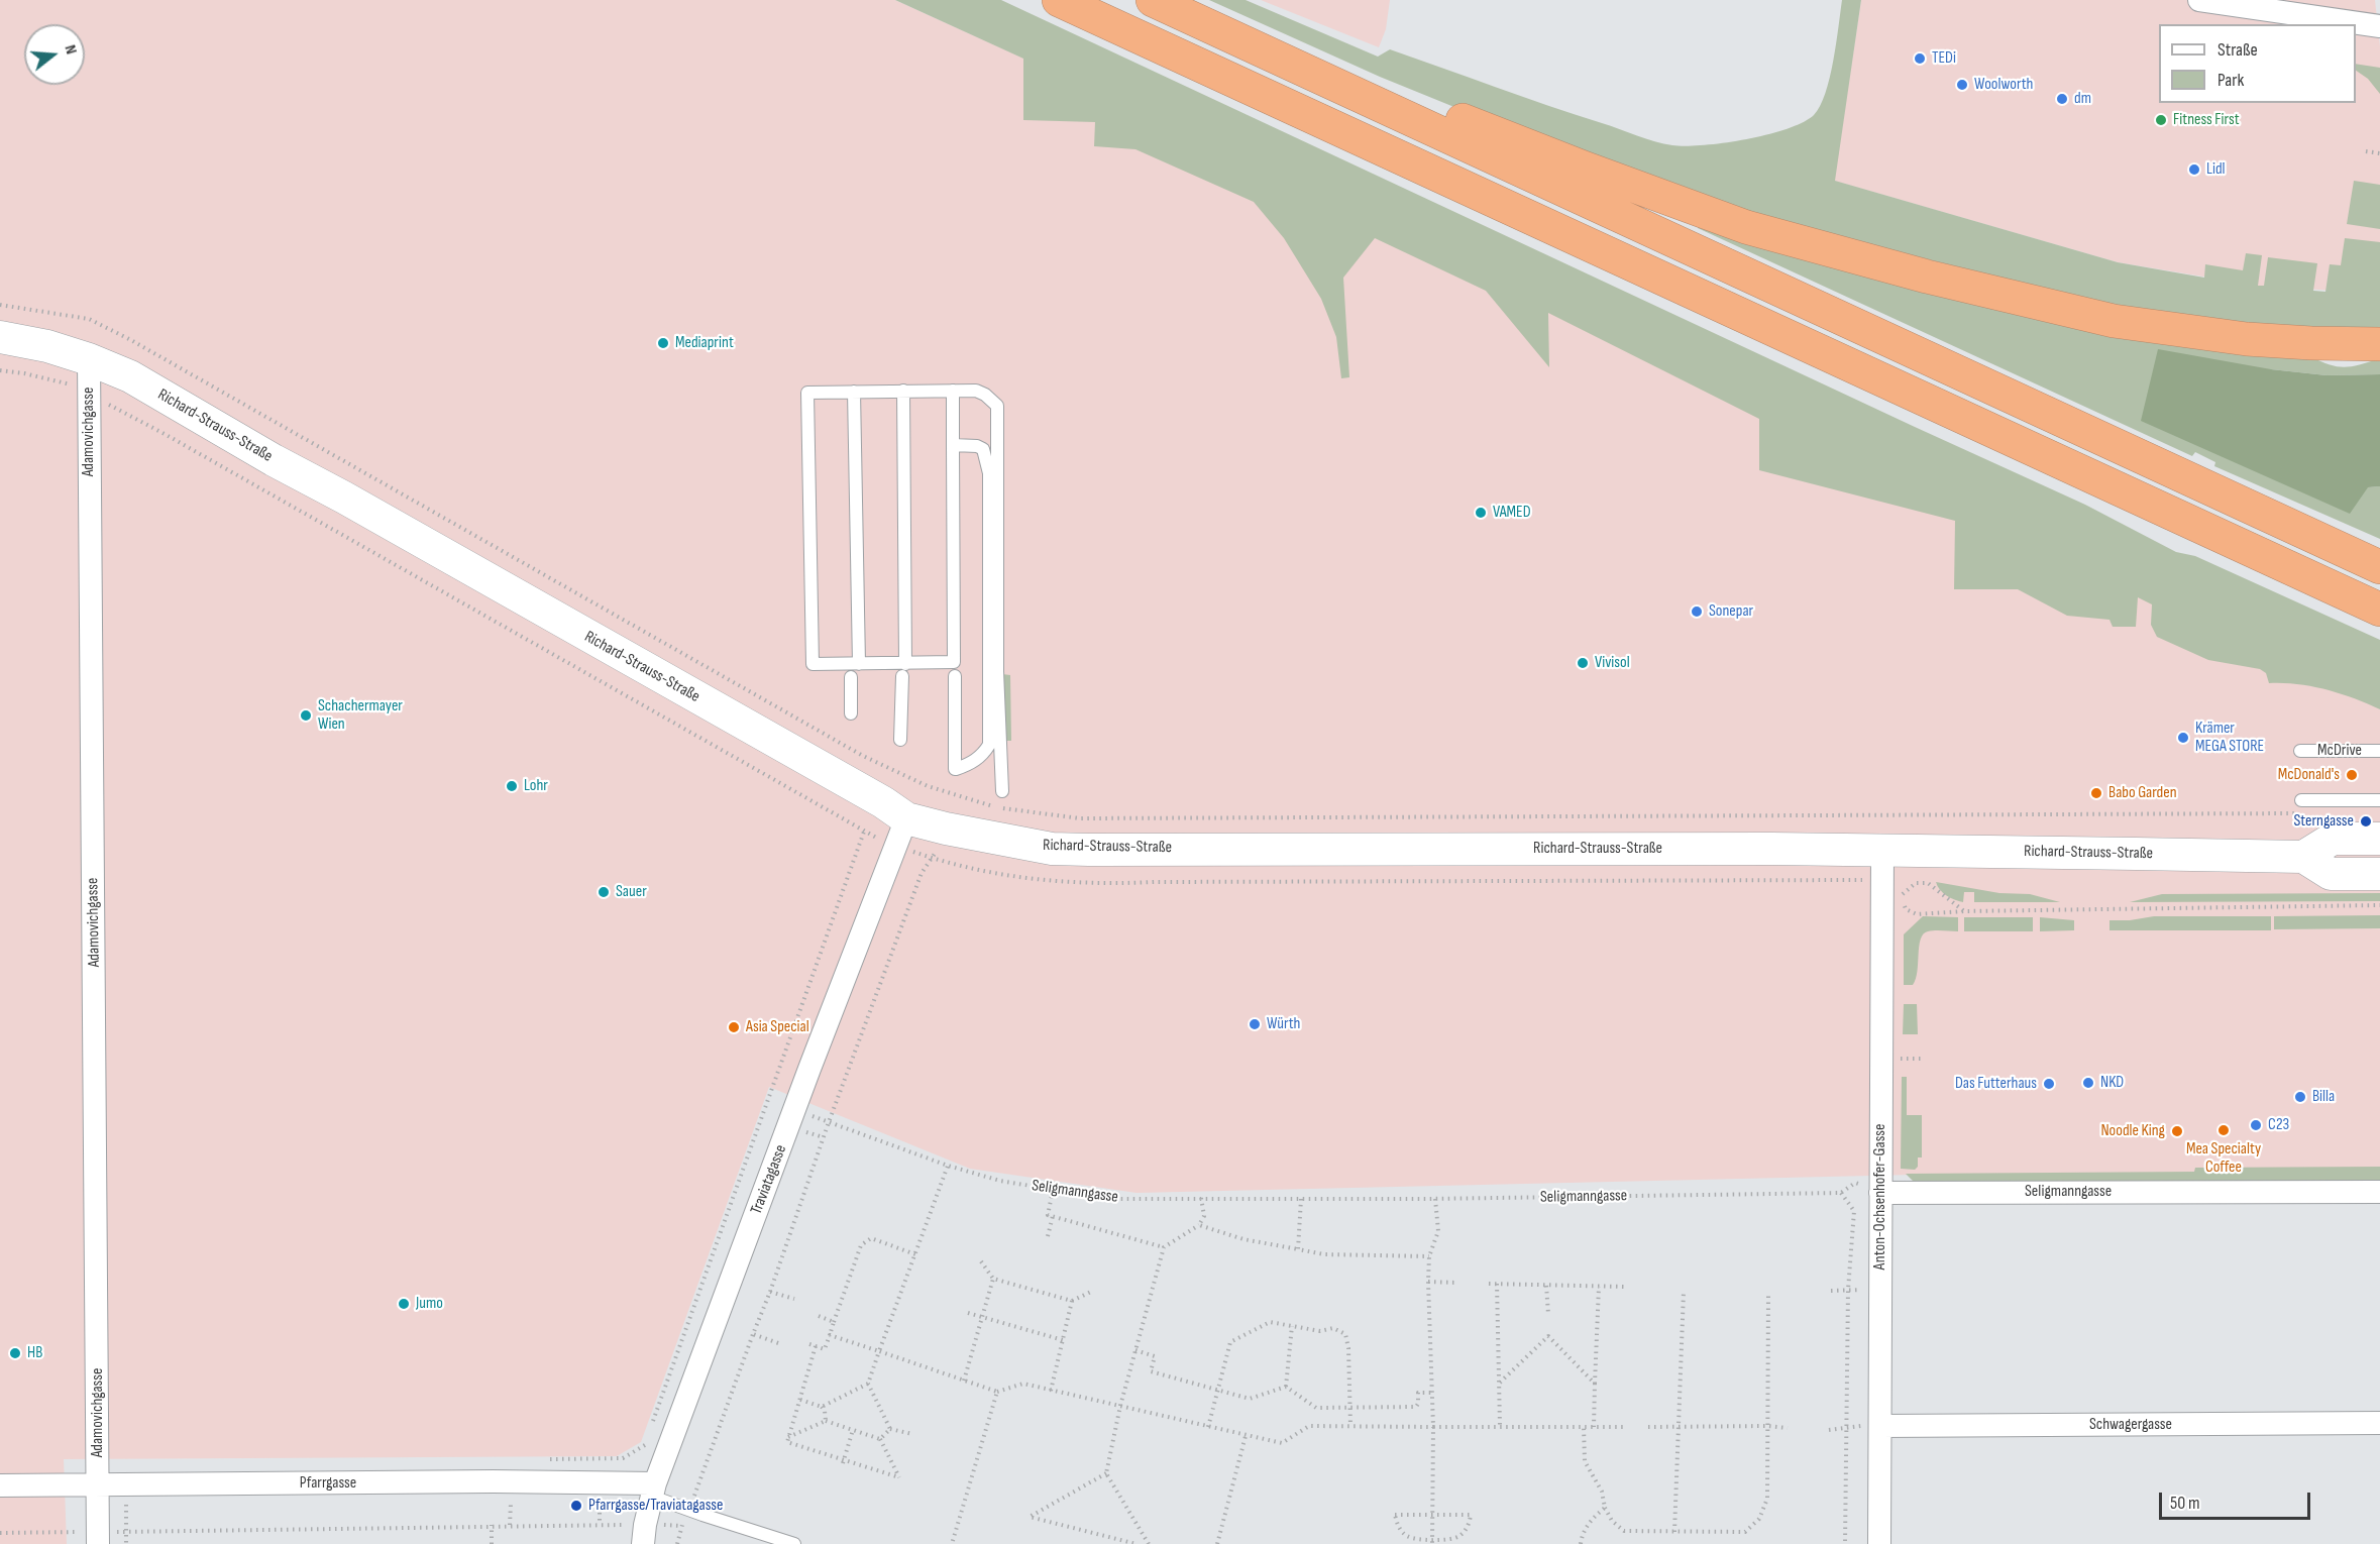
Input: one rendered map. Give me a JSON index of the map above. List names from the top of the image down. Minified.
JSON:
{"streets":{"main road":["Richard-Strauss-Straße"],"street":["Adamovichgasse","Traviatagasse","Seligmanngasse","Anton-Ochsenhofer-Gasse","Schwagergasse","Pfarrgasse"],"lane":["McDrive"]},"crossings":[["Richard-Strauss-Straße","Adamovichgasse"],["Richard-Strauss-Straße","Traviatagasse"],["Richard-Strauss-Straße","Anton-Ochsenhofer-Gasse"],["Adamovichgasse","Pfarrgasse"],["Traviatagasse","Seligmanngasse"],["Traviatagasse","Pfarrgasse"],["Seligmanngasse","Anton-Ochsenhofer-Gasse"],["Anton-Ochsenhofer-Gasse","Schwagergasse"]],"places":["TEDi","Woolworth","dm","Fitness First","Lidl","Mediaprint","VAMED","Sonepar","Vivisol","Schachermayer Wien","Krämer MEGA STORE","McDonald's","Lohr","Babo Garden","Sterngasse","Sauer","Würth","Asia Special","NKD","Das Futterhaus","Billa","C23","Mea Specialty Coffee","Noodle King","Jumo","HB","Pfarrgasse/Traviatagasse"],"legend":["Straße","Park"],"scale_bar":"50 m","north":"right"}
